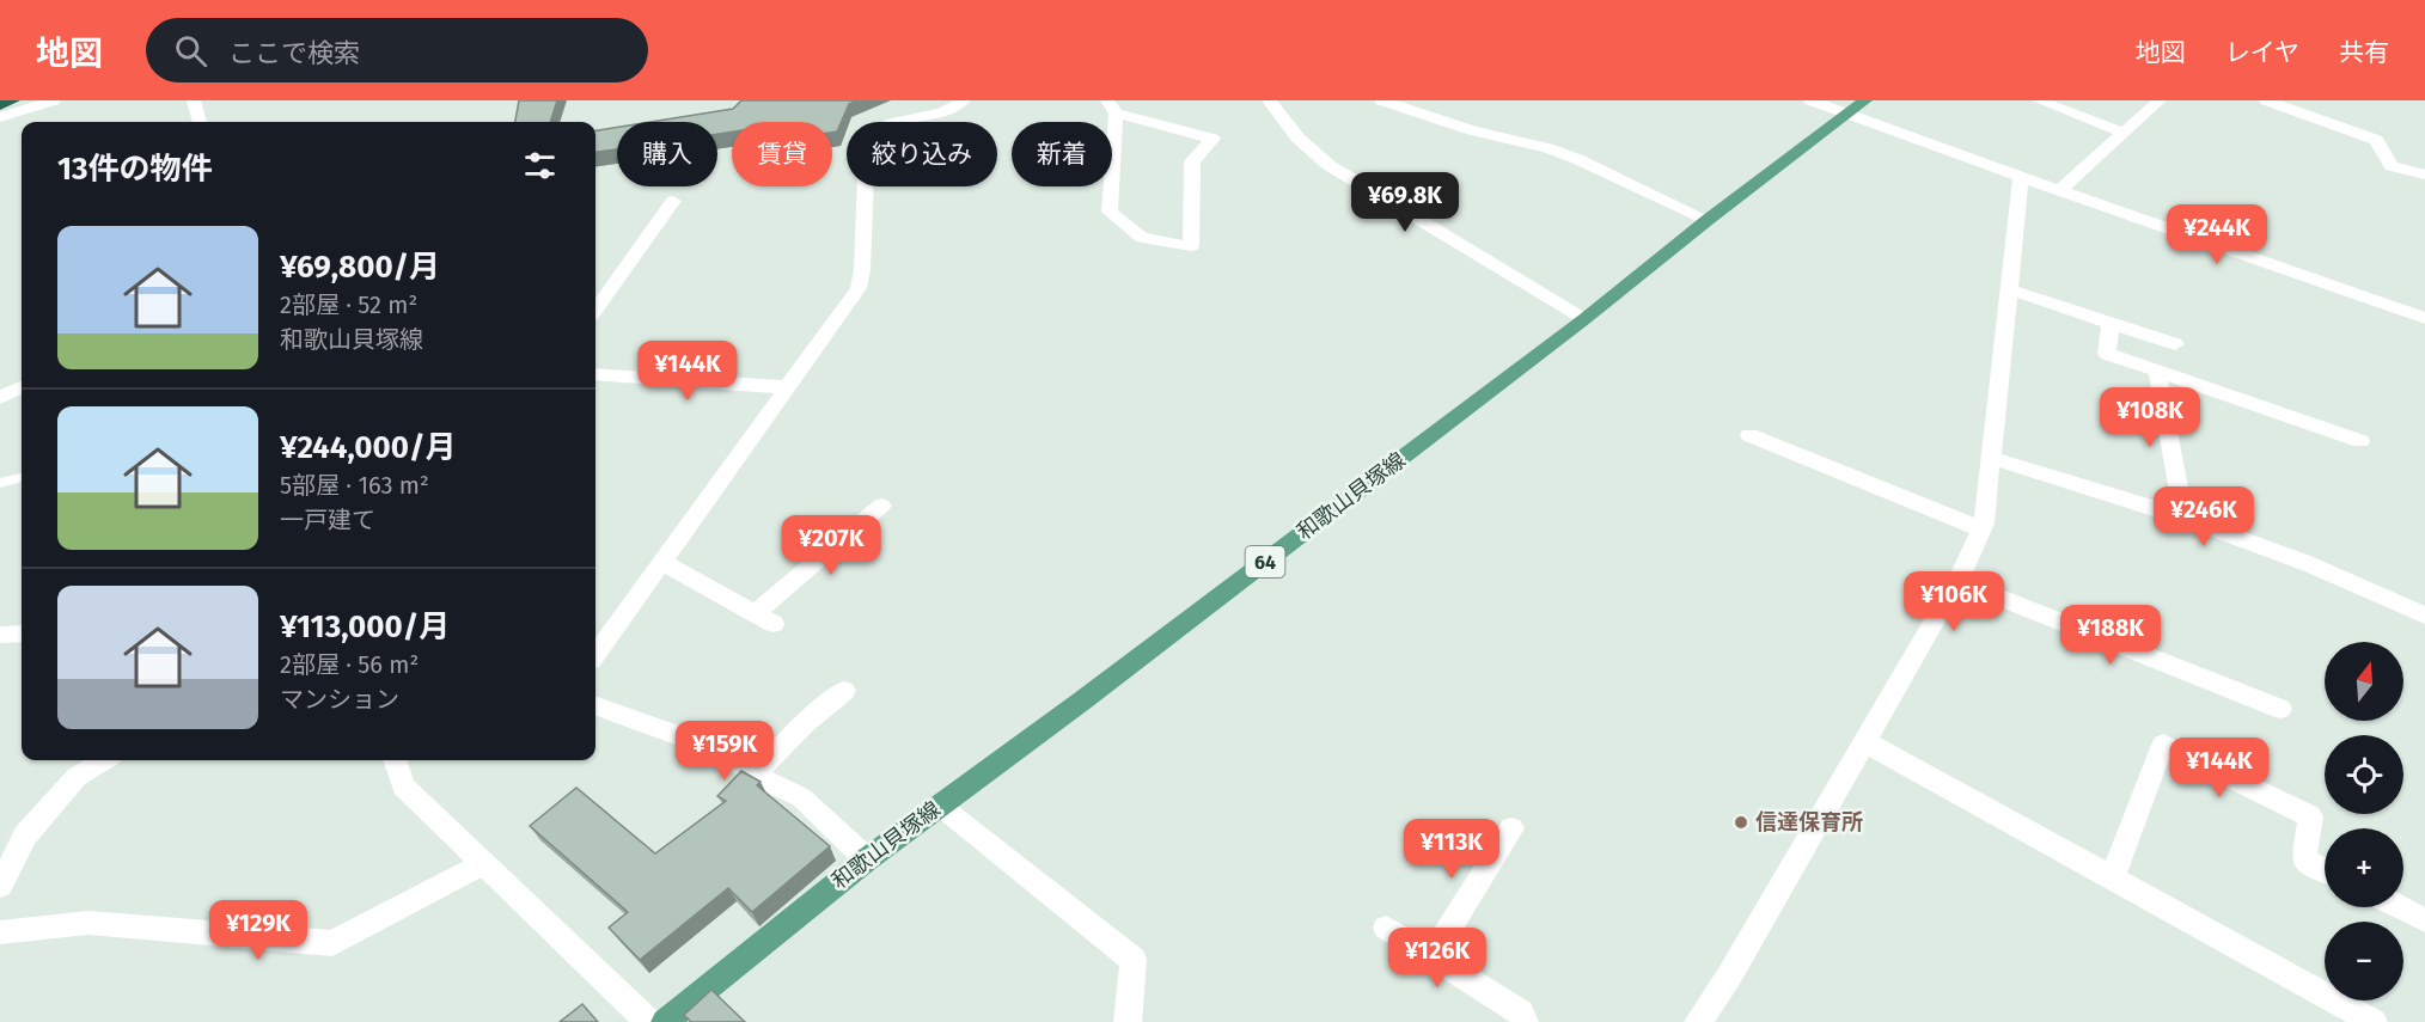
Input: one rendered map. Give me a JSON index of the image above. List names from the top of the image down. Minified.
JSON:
{"streets":{"main road":["和歌山貝塚線","64"]},"places":["信達保育所"],"north":"top","page":{"header":"地図","search":"ここで検索","nav":["地図","レイヤ","共有"],"chip":["購入","賃貸","絞り込み","新着"],"heading":"13件の物件","price":["¥69.8K","¥244K","¥144K","¥108K","¥246K","¥207K","¥106K","¥188K","¥159K","¥144K","¥113K","¥129K","¥126K"],"list":[{"name":"¥69,800/月","note":"2部屋 · 52 m² · 和歌山貝塚線"},{"name":"¥244,000/月","note":"5部屋 · 163 m² · 一戸建て"},{"name":"¥113,000/月","note":"2部屋 · 56 m² · マンション"}],"map_buttons":["+","−"]}}
